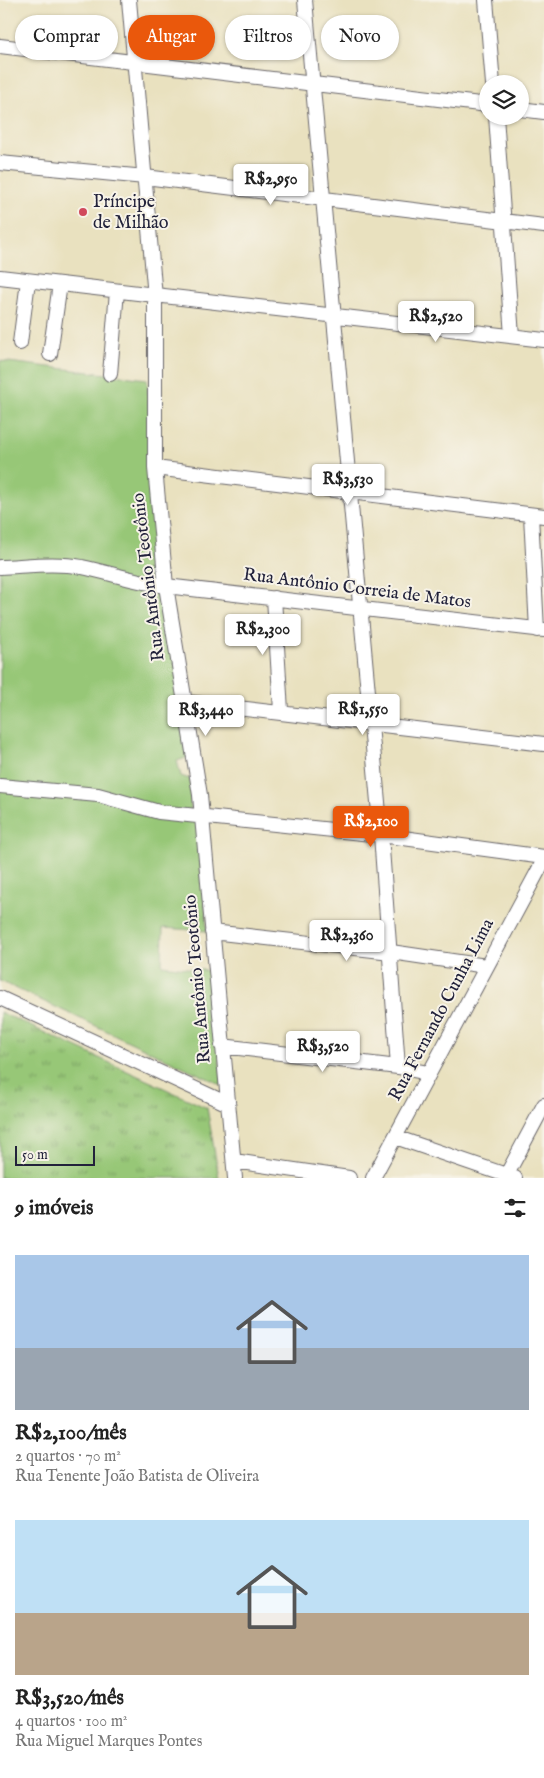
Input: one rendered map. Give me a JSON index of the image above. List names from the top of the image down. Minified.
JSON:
{"streets":{"street":["Rua Antônio Teotônio","Rua Antônio Correia de Matos","Rua Fernando Cunha Lima"]},"crossings":[["Rua Antônio Teotônio","Rua Antônio Correia de Matos"]],"places":["Príncipe de Milhão"],"scale_bar":"50 m","page":{"chip":["Comprar","Alugar","Filtros","Novo"],"price":["R$2,950","R$2,520","R$3,530","R$2,300","R$1,550","R$3,440","R$2,100","R$2,360","R$3,520"],"scale":"50 m","heading":"9 imóveis","list":[{"name":"R$2,100/mês","note":"2 quartos · 70 m² · Rua Tenente João Batista de Oliveira"},{"name":"R$3,520/mês","note":"4 quartos · 100 m² · Rua Miguel Marques Pontes"}]}}
